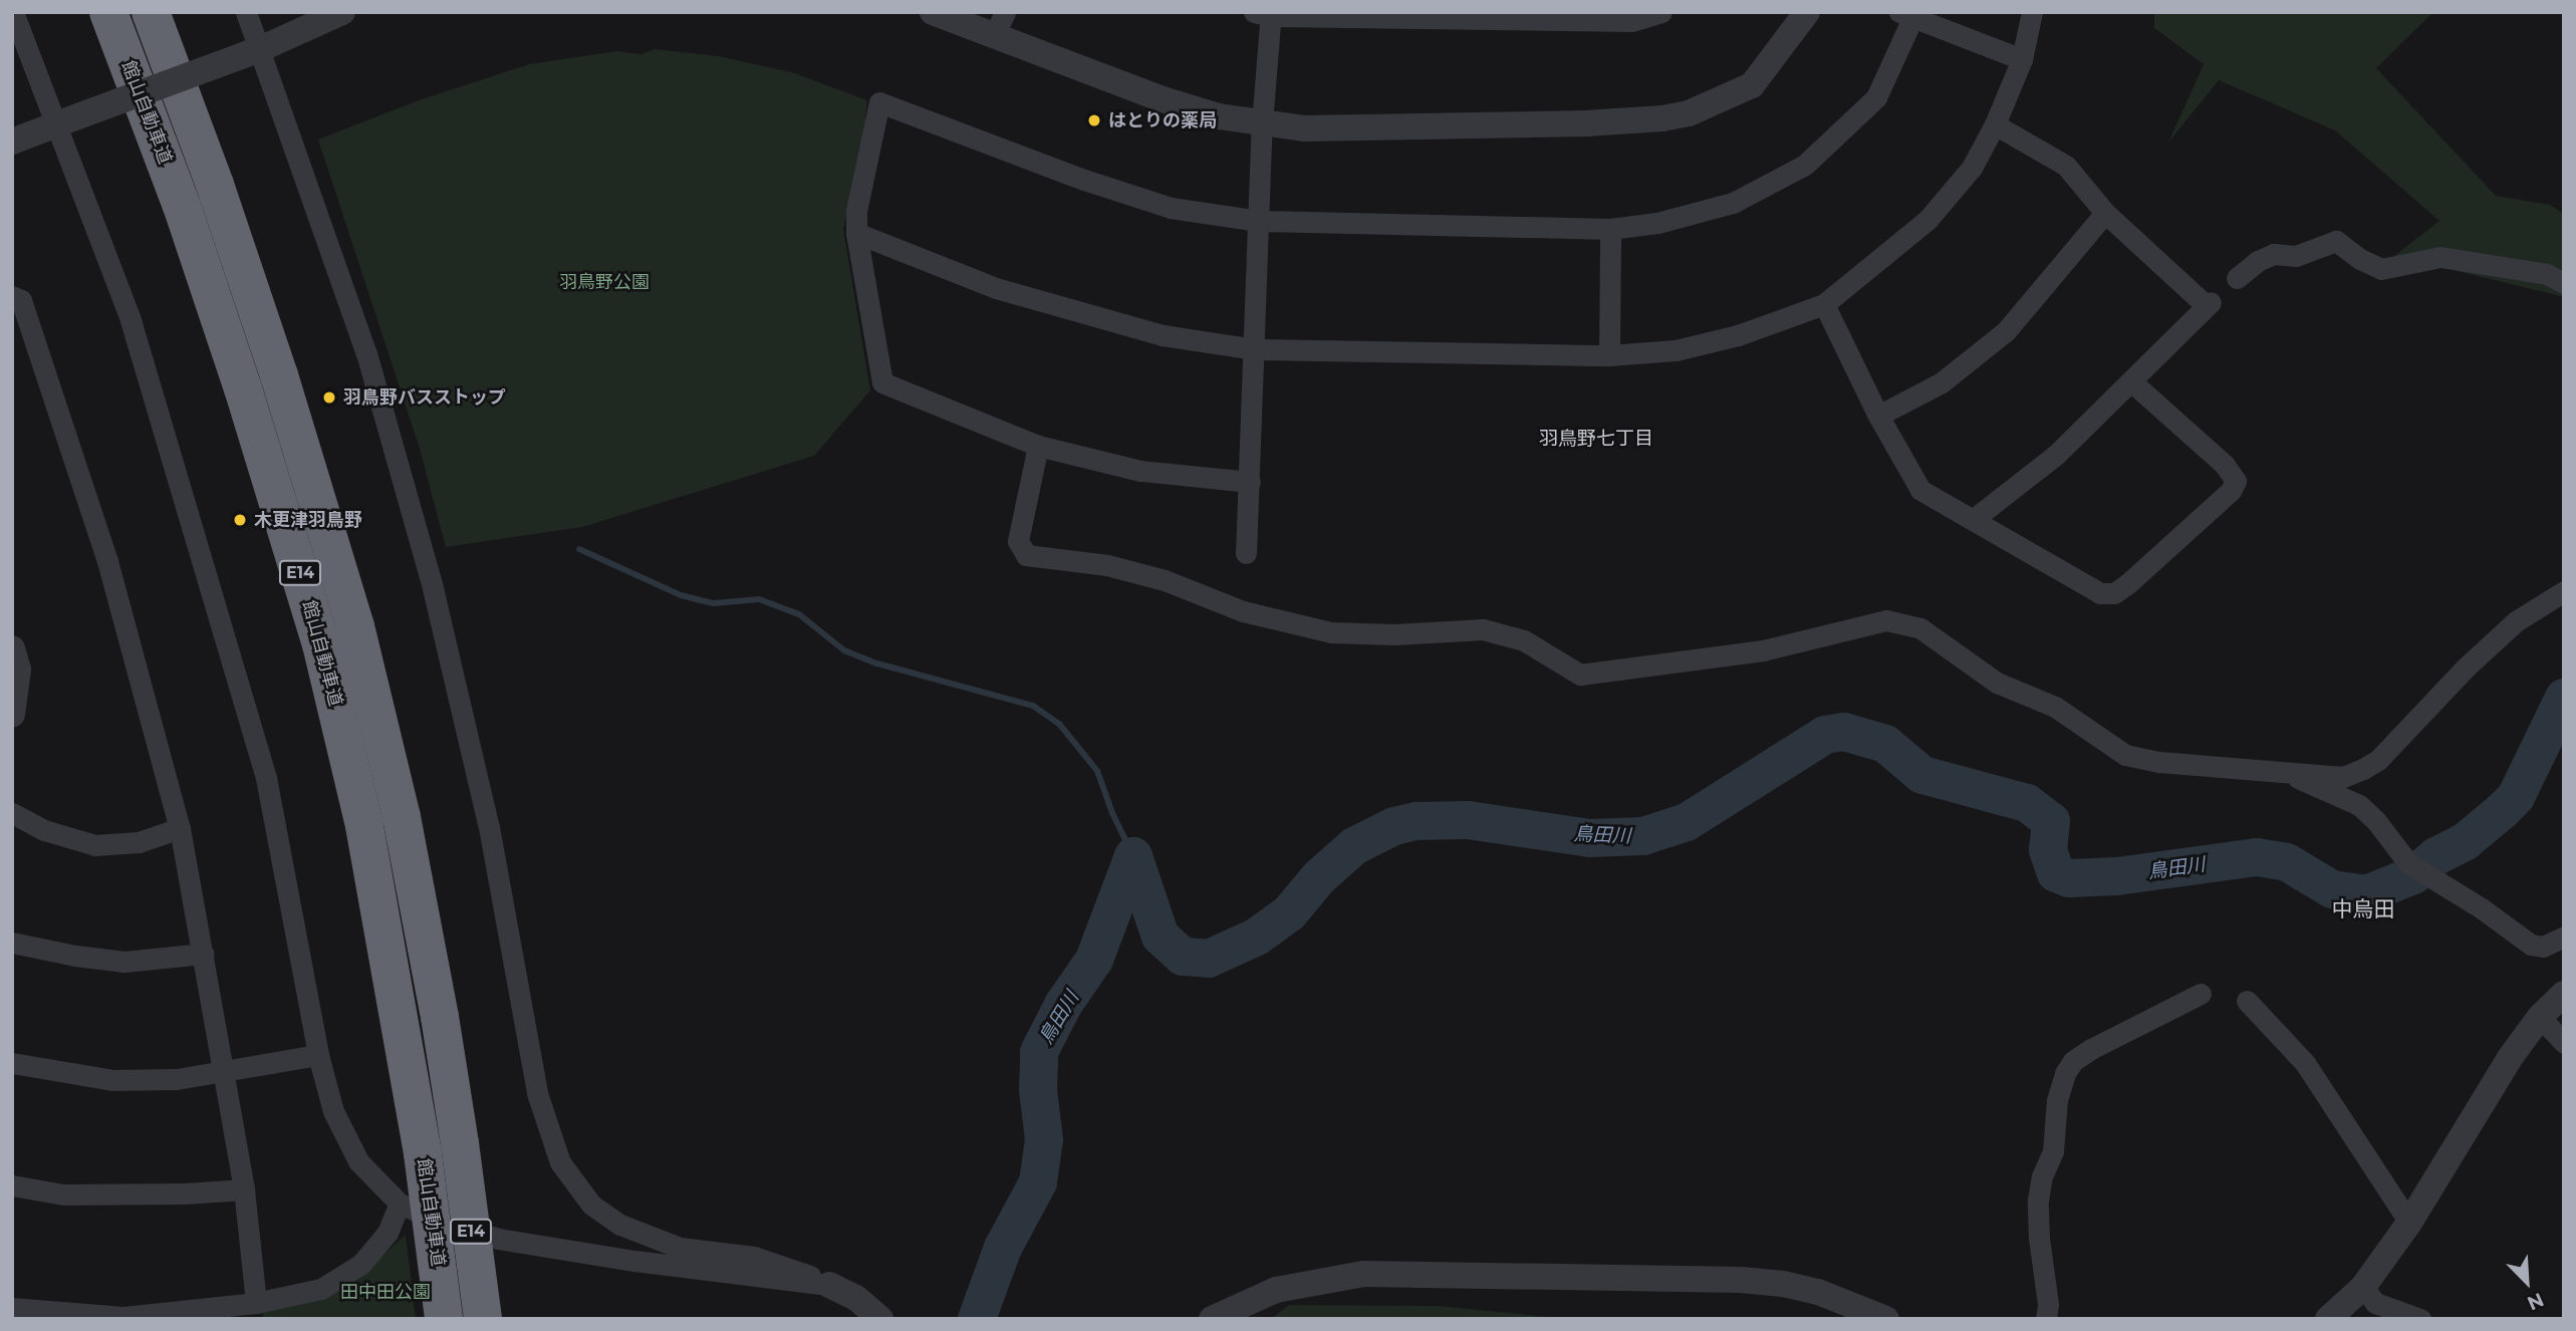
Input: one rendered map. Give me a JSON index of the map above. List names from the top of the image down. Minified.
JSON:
{"streets":{"highway":["館山自動車道","E14"]},"districts":["羽鳥野七丁目","中烏田"],"water":["鳥田川"],"parks":["羽鳥野公園","田中田公園"],"places":["はとりの薬局","羽鳥野バスストップ","木更津羽鳥野"],"north":"bottom right"}
